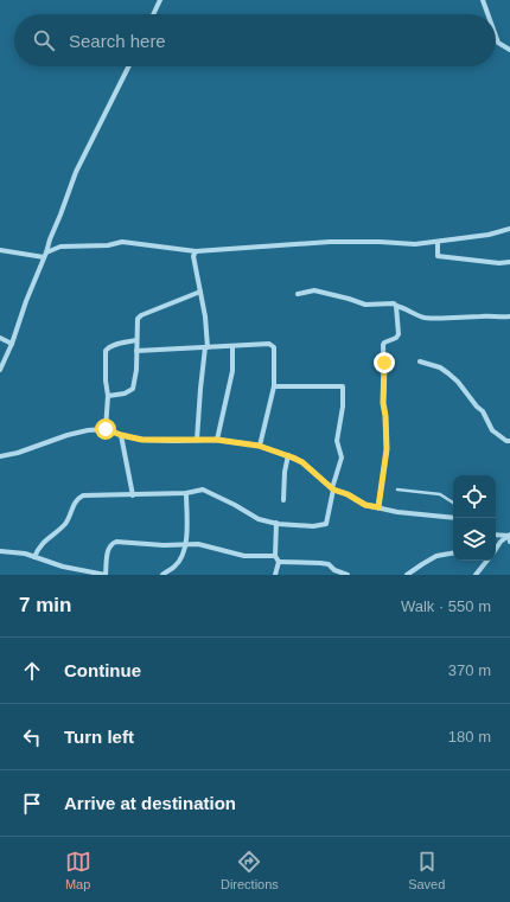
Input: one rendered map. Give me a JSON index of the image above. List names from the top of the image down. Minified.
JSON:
{"page":{"search":"Search here","heading":["7 min","Walk · 550 m"],"list":[["Continue","370 m"],["Turn left","180 m"],"Arrive at destination"],"nav":["Map","Directions","Saved"]}}
